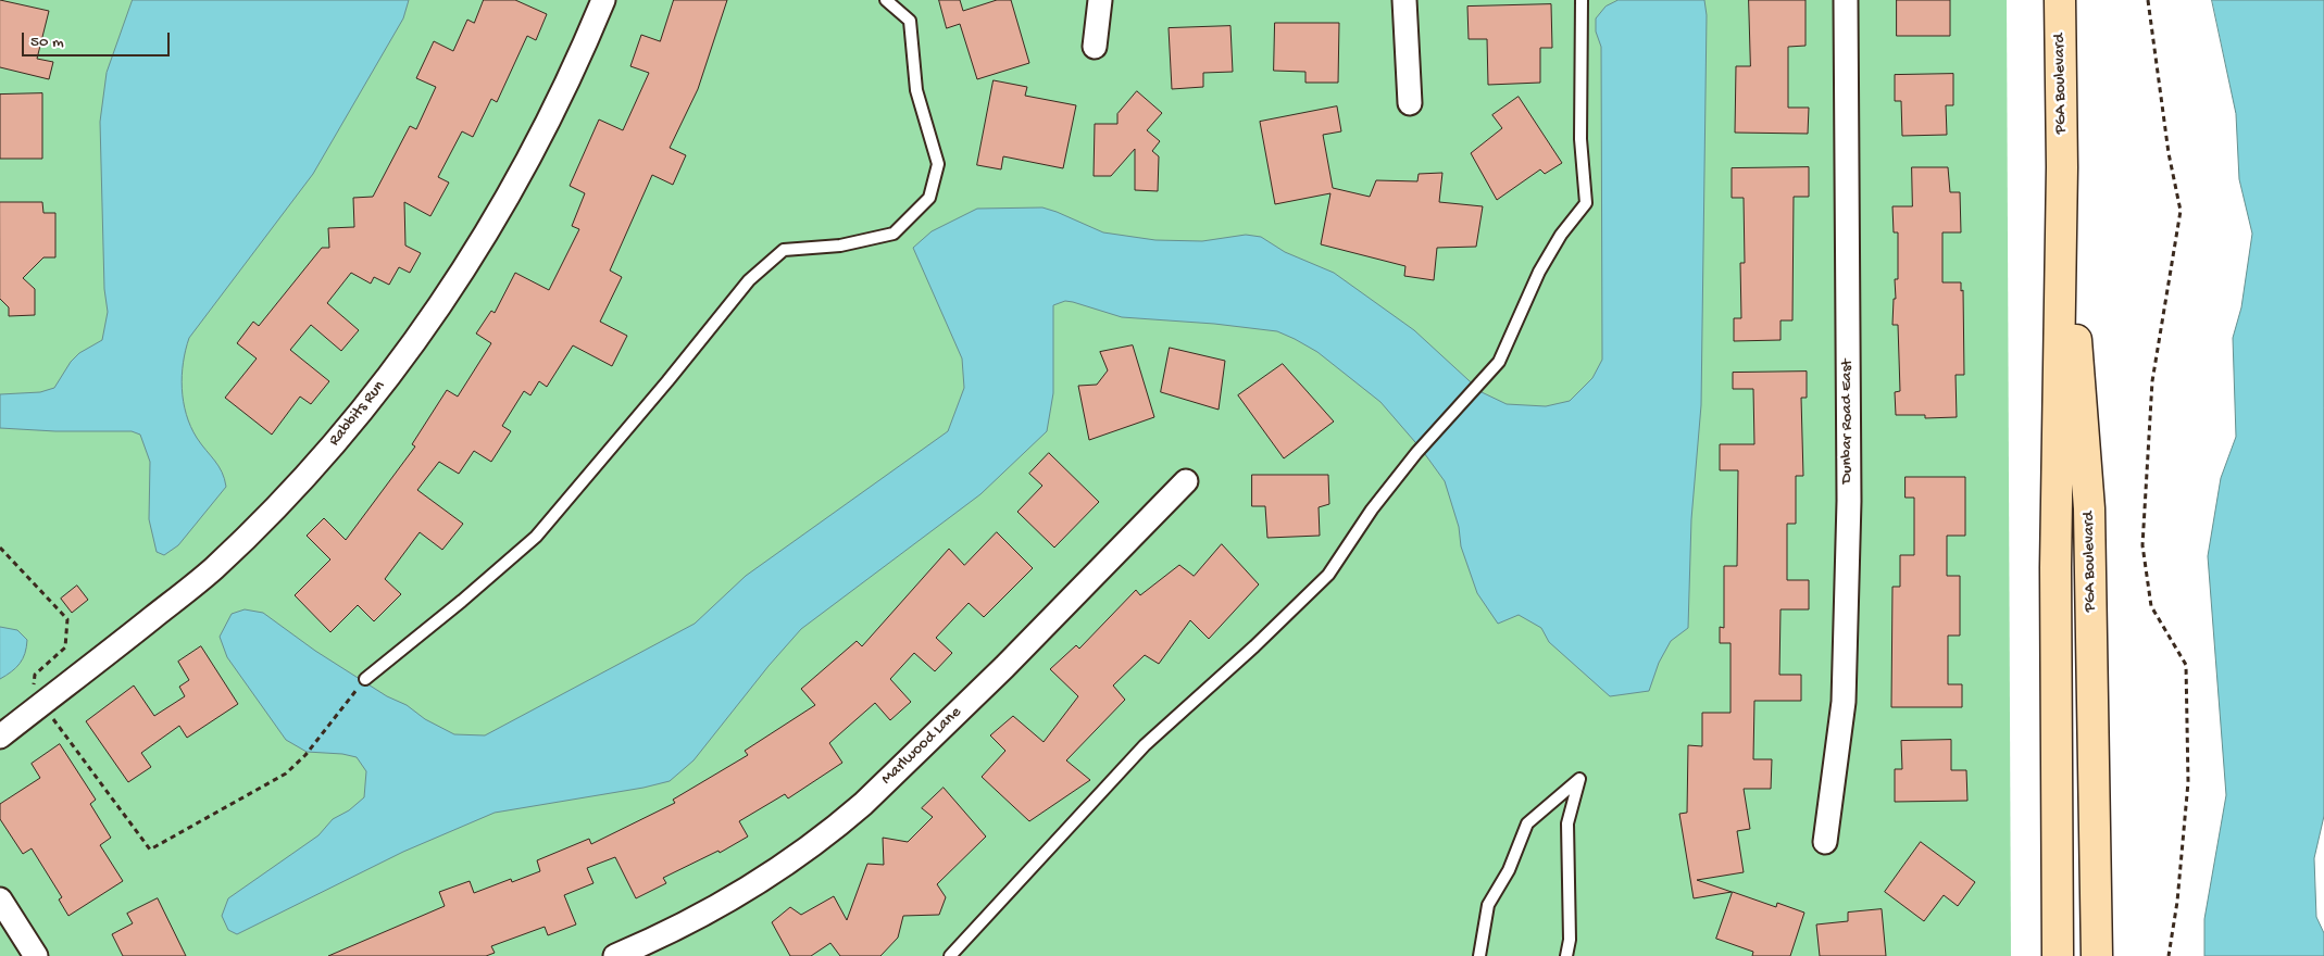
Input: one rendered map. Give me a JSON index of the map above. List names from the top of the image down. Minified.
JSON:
{"streets":{"main road":["PGA Boulevard"],"street":["Rabbits Run","Dunbar Road East","Marlwood Lane"]},"scale_bar":"50 m"}
